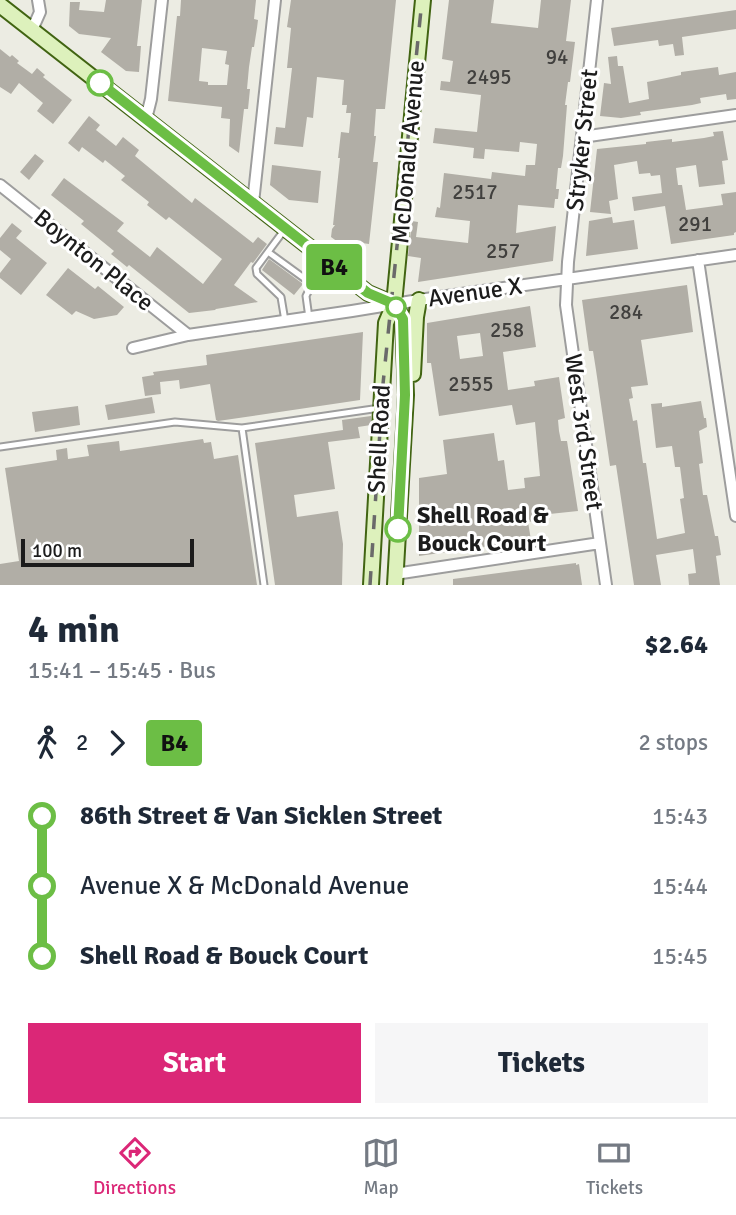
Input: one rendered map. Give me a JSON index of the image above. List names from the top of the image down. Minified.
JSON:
{"streets":{"main road":["McDonald Avenue","Shell Road"],"street":["Stryker Street","Boynton Place","Avenue X","West 3rd Street"]},"crossings":[["Stryker Street","Avenue X"],["Stryker Street","West 3rd Street"],["McDonald Avenue","Avenue X"],["McDonald Avenue","Shell Road"],["Boynton Place","Avenue X"],["Avenue X","West 3rd Street"],["Avenue X","Shell Road"]],"places":["Shell Road & Bouck Court"],"lines":["bus line B4"],"house_numbers":["94","2495","2517","291","257","284","258","2555"],"scale_bar":"100 m","page":{"on_map":"B4","scale":"100 m","heading":["4 min","15:41 – 15:45 · Bus","$2.64"],"legs":["2","B4","2 stops"],"list":[{"name":"86th Street & Van Sicklen Street","value":"15:43"},{"name":"Avenue X & McDonald Avenue","value":"15:44"},{"name":"Shell Road & Bouck Court","value":"15:45"}],"buttons":["Start","Tickets"],"tabs":["Directions","Map","Tickets"]}}
